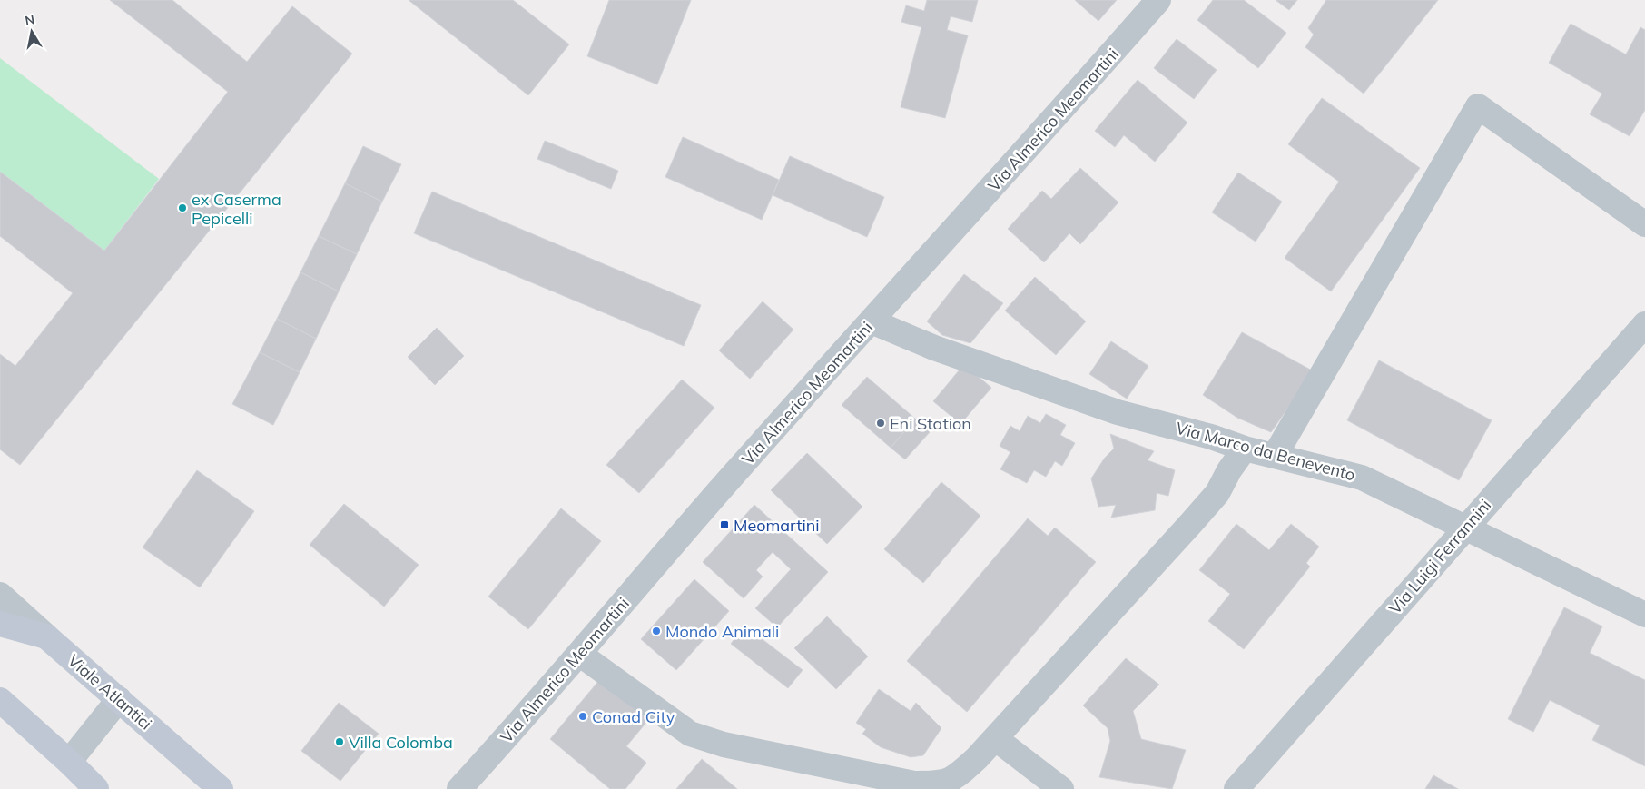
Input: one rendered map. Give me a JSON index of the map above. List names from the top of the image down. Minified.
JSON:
{"streets":{"street":["Via Almerico Meomartini","Via Marco da Benevento","Via Luigi Ferrannini","Viale Atlantici"]},"crossings":[["Via Almerico Meomartini","Via Marco da Benevento"],["Via Marco da Benevento","Via Luigi Ferrannini"]],"places":{"other":["ex Caserma Pepicelli","Eni Station","Mondo Animali","Conad City","Villa Colomba"],"transit":["Meomartini"]},"north":"top"}
